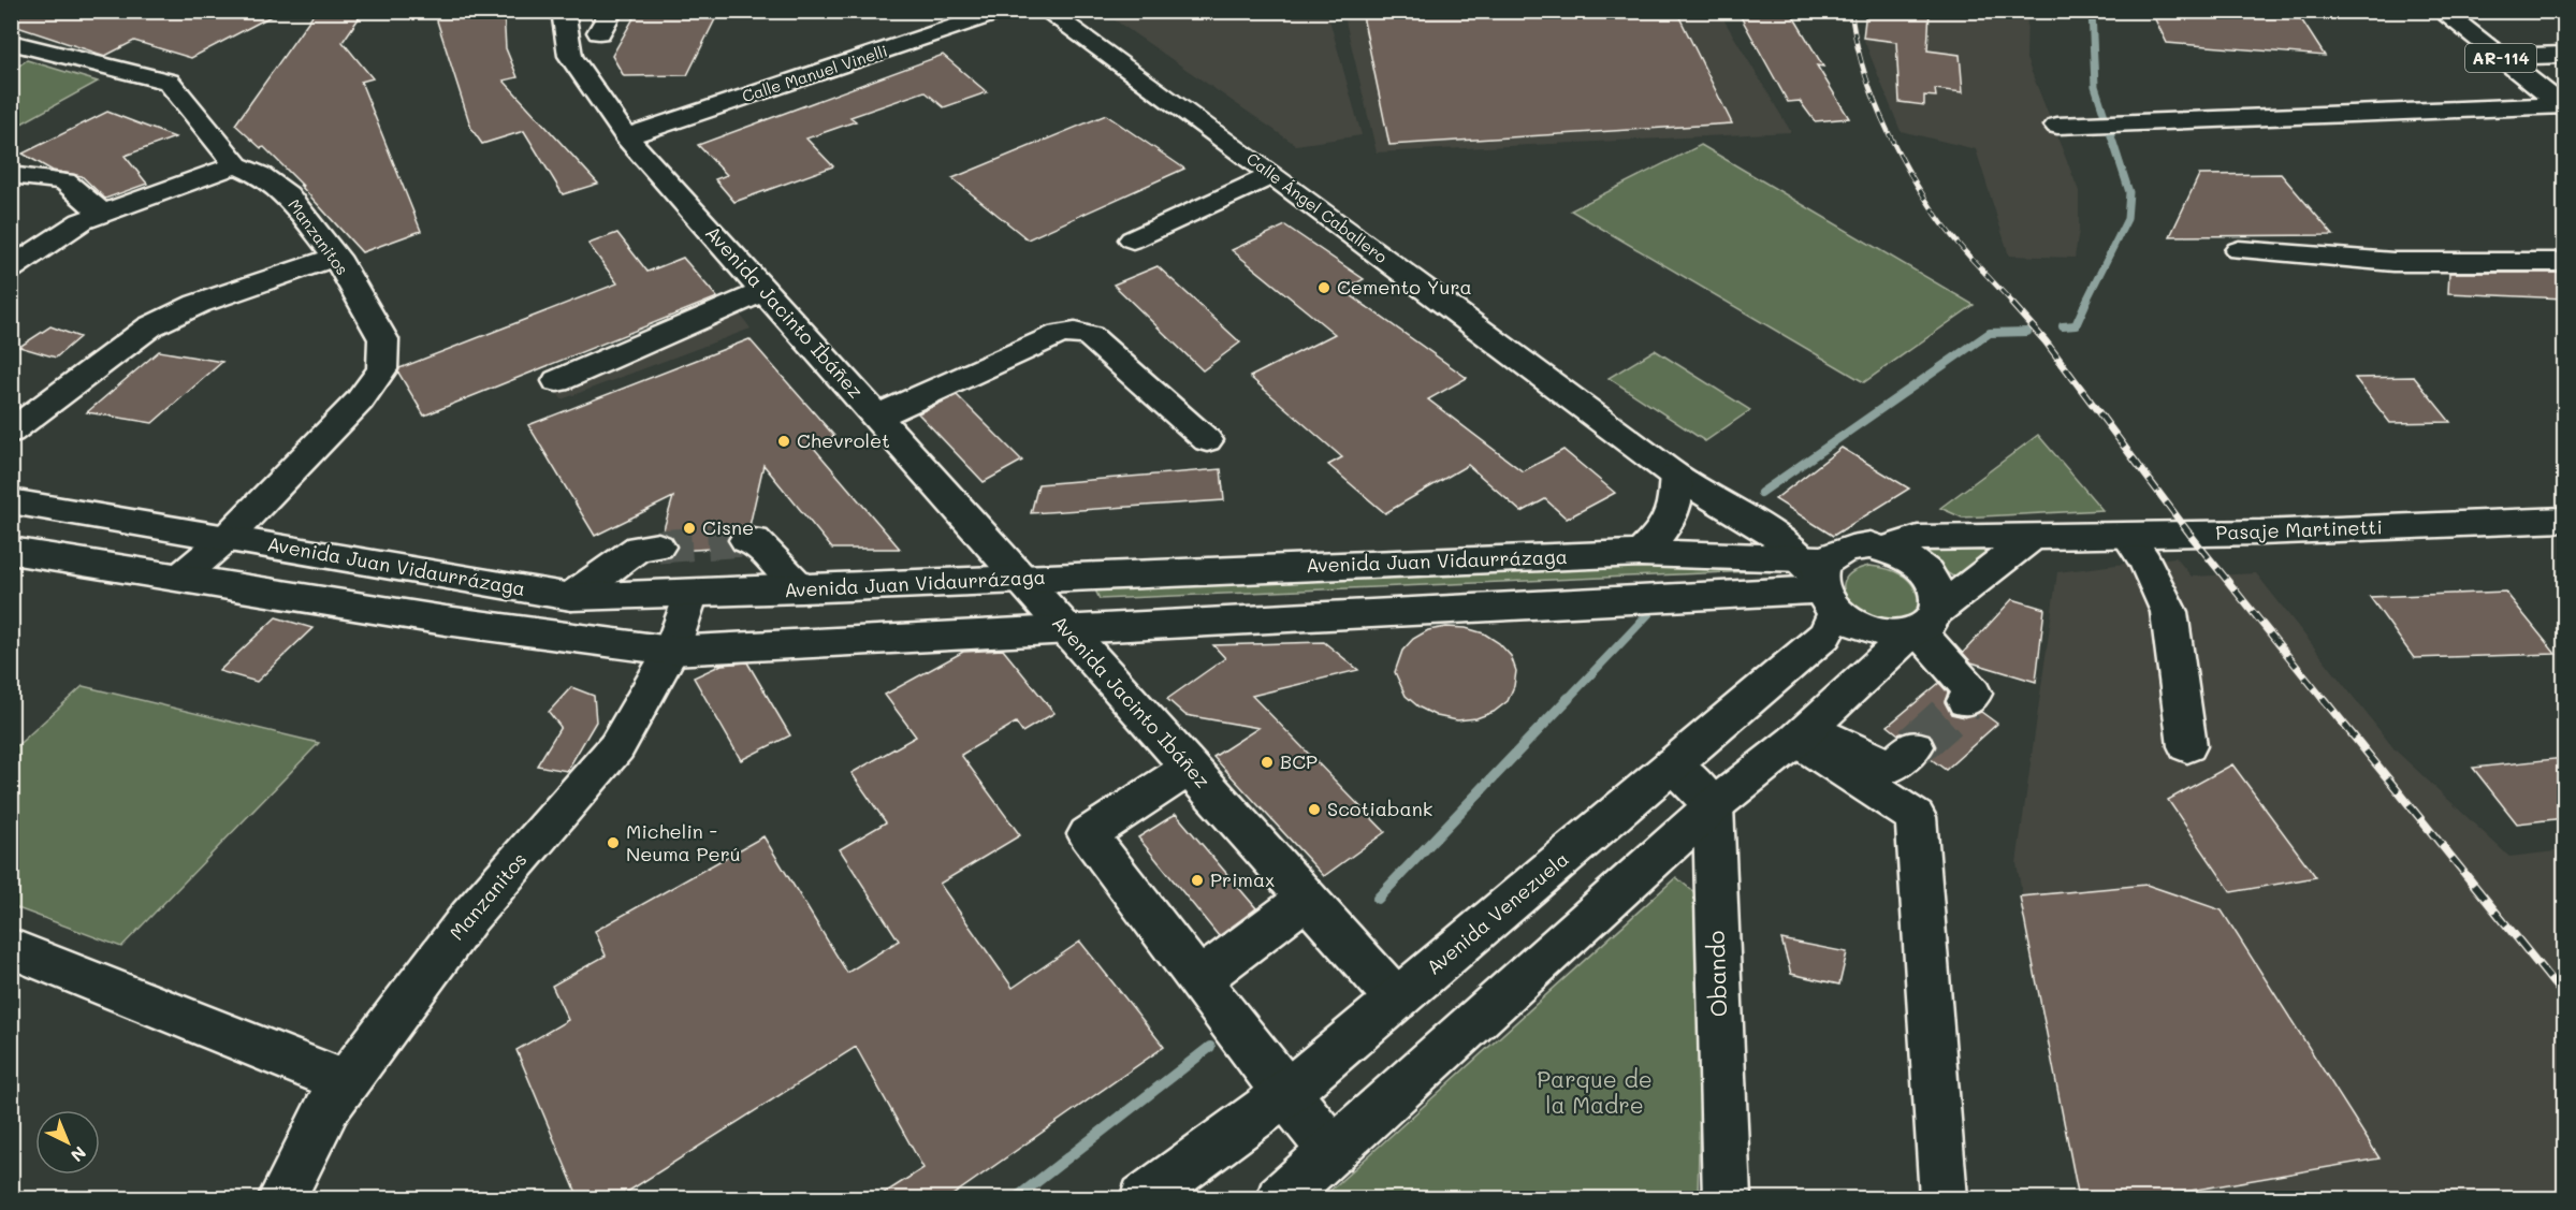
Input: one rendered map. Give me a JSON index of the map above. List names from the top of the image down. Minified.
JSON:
{"streets":{"street":["AR-114","Calle Manuel Vinelli","Calle Ángel Caballero","Manzanitos","Avenida Jacinto Ibáñez","Pasaje Martinetti","Avenida Juan Vidaurrázaga","Avenida Venezuela","Obando"]},"crossings":[["Calle Manuel Vinelli","Avenida Jacinto Ibáñez"],["Calle Ángel Caballero","Pasaje Martinetti"],["Calle Ángel Caballero","Avenida Juan Vidaurrázaga"],["Calle Ángel Caballero","Avenida Venezuela"],["Manzanitos","Avenida Juan Vidaurrázaga"],["Avenida Jacinto Ibáñez","Avenida Juan Vidaurrázaga"],["Avenida Jacinto Ibáñez","Avenida Venezuela"],["Pasaje Martinetti","Avenida Juan Vidaurrázaga"],["Pasaje Martinetti","Avenida Venezuela"],["Avenida Juan Vidaurrázaga","Avenida Venezuela"]],"parks":["Parque de la Madre"],"places":["Cemento Yura","Chevrolet","Cisne","BCP","Scotiabank","Michelin - Neuma Perú","Primax"],"north":"bottom right"}
